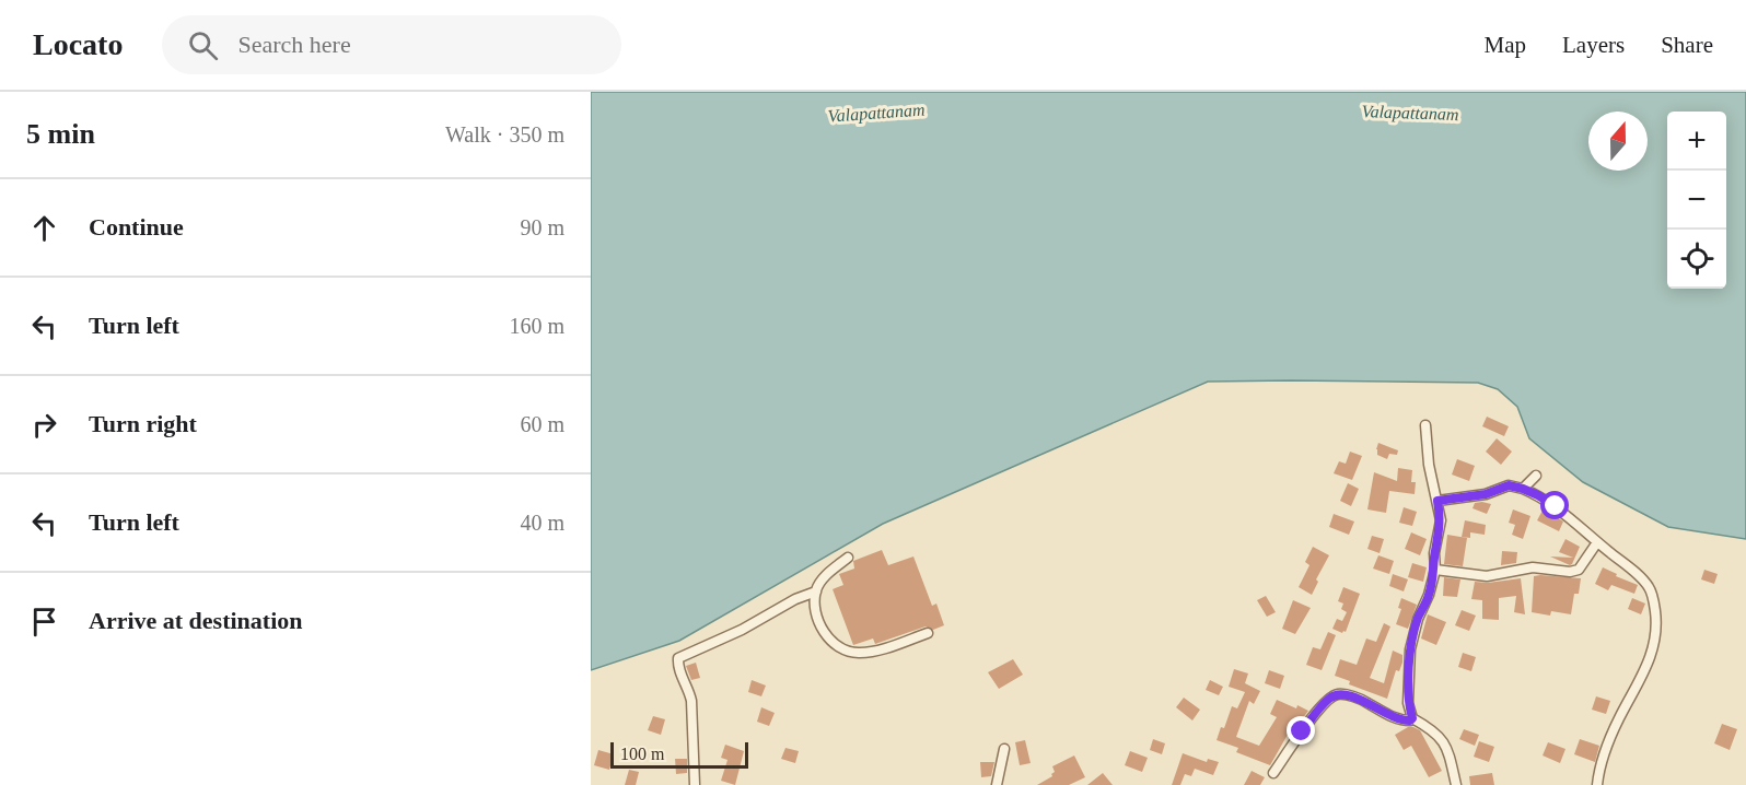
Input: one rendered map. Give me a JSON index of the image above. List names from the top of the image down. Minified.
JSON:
{"water":["Valapattanam"],"scale_bar":"100 m","north":"top","page":{"header":"Locato","search":"Search here","nav":["Map","Layers","Share"],"heading":["5 min","Walk · 350 m"],"map_buttons":["+","−"],"list":[["Continue","90 m"],["Turn left","160 m"],["Turn right","60 m"],["Turn left","40 m"],"Arrive at destination"],"scale":"100 m"}}
